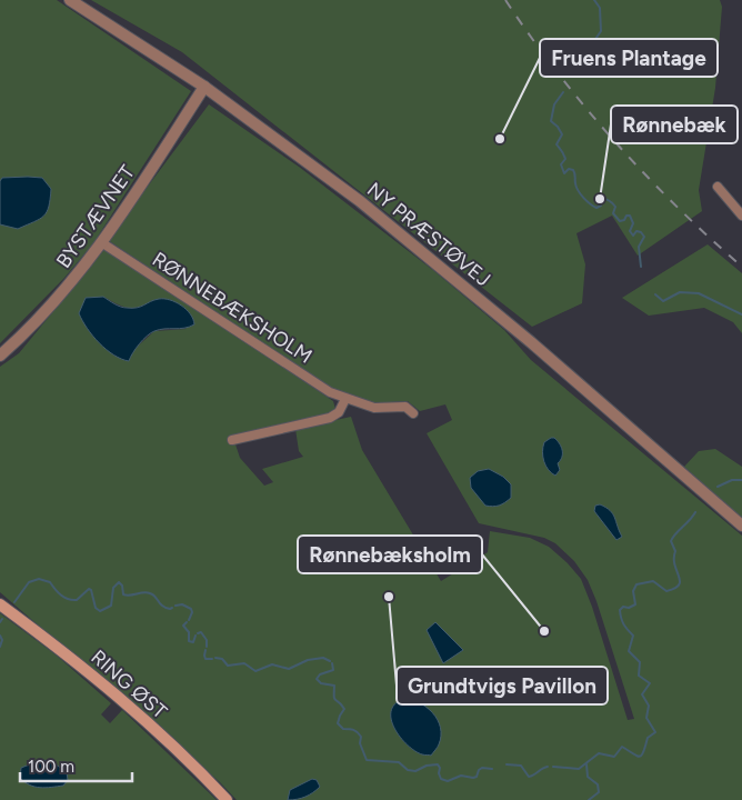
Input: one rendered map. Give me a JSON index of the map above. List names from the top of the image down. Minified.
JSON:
{"streets":{"main road":["RING ØST"],"street":["BYSTÆVNET","NY PRÆSTØVEJ","RØNNEBÆKSHOLM"]},"crossings":[["BYSTÆVNET","NY PRÆSTØVEJ"],["BYSTÆVNET","RØNNEBÆKSHOLM"]],"places":["Fruens Plantage","Rønnebæk","Grundtvigs Pavillon","Rønnebæksholm"],"scale_bar":"100 m"}
